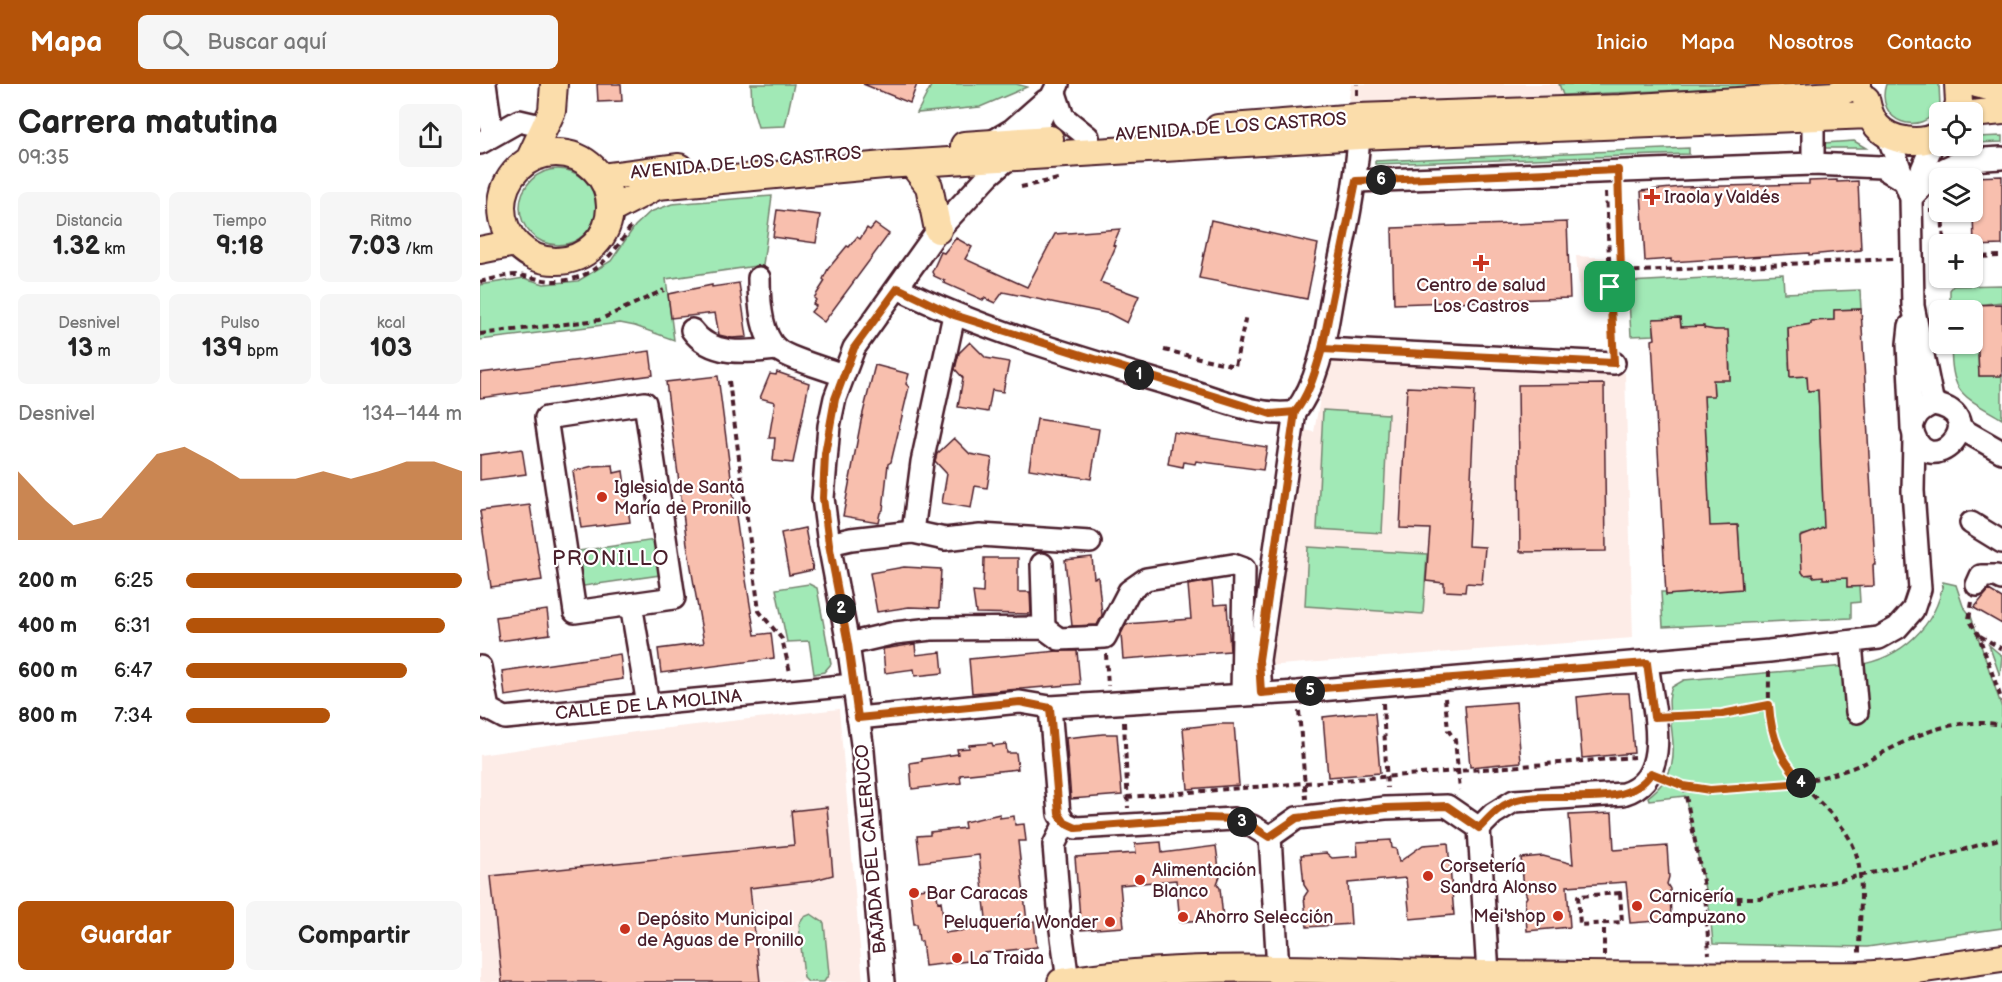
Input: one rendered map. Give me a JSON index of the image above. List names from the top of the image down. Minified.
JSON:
{"streets":{"main road":["AVENIDA DE LOS CASTROS"],"street":["CALLE DE LA MOLINA","BAJADA DEL CALERUCO"]},"crossings":[["AVENIDA DE LOS CASTROS","BAJADA DEL CALERUCO"],["CALLE DE LA MOLINA","BAJADA DEL CALERUCO"]],"districts":["PRONILLO"],"places":{"health":["Iraola y Valdés","Centro de salud Los Castros"],"other":["Iglesia de Santa María de Pronillo","Corsetería Sandra Alonso","Alimentación Blanco","Bar Caracas","Carnicería Campuzano","Mei'shop","Ahorro Selección","Peluquería Wonder","Depósito Municipal de Aguas de Pronillo","La Traida"]},"page":{"header":"Mapa","search":"Buscar aquí","nav":["Inicio","Mapa","Nosotros","Contacto"],"heading":["Carrera matutina","09:35"],"map_buttons":["+","−"],"pins":["6","1","2","5","4","3"],"stats":[["Distancia","1.32 km"],["Tiempo","9:18"],["Ritmo","7:03 /km"],["Desnivel","13 m"],["Pulso","139 bpm"],["kcal","103"]],"chart":["Desnivel","134–144 m"],"list":[{"name":"200 m","note":"6:25"},{"name":"400 m","note":"6:31"},{"name":"600 m","note":"6:47"},{"name":"800 m","note":"7:34"}],"buttons":["Guardar","Compartir"]}}
